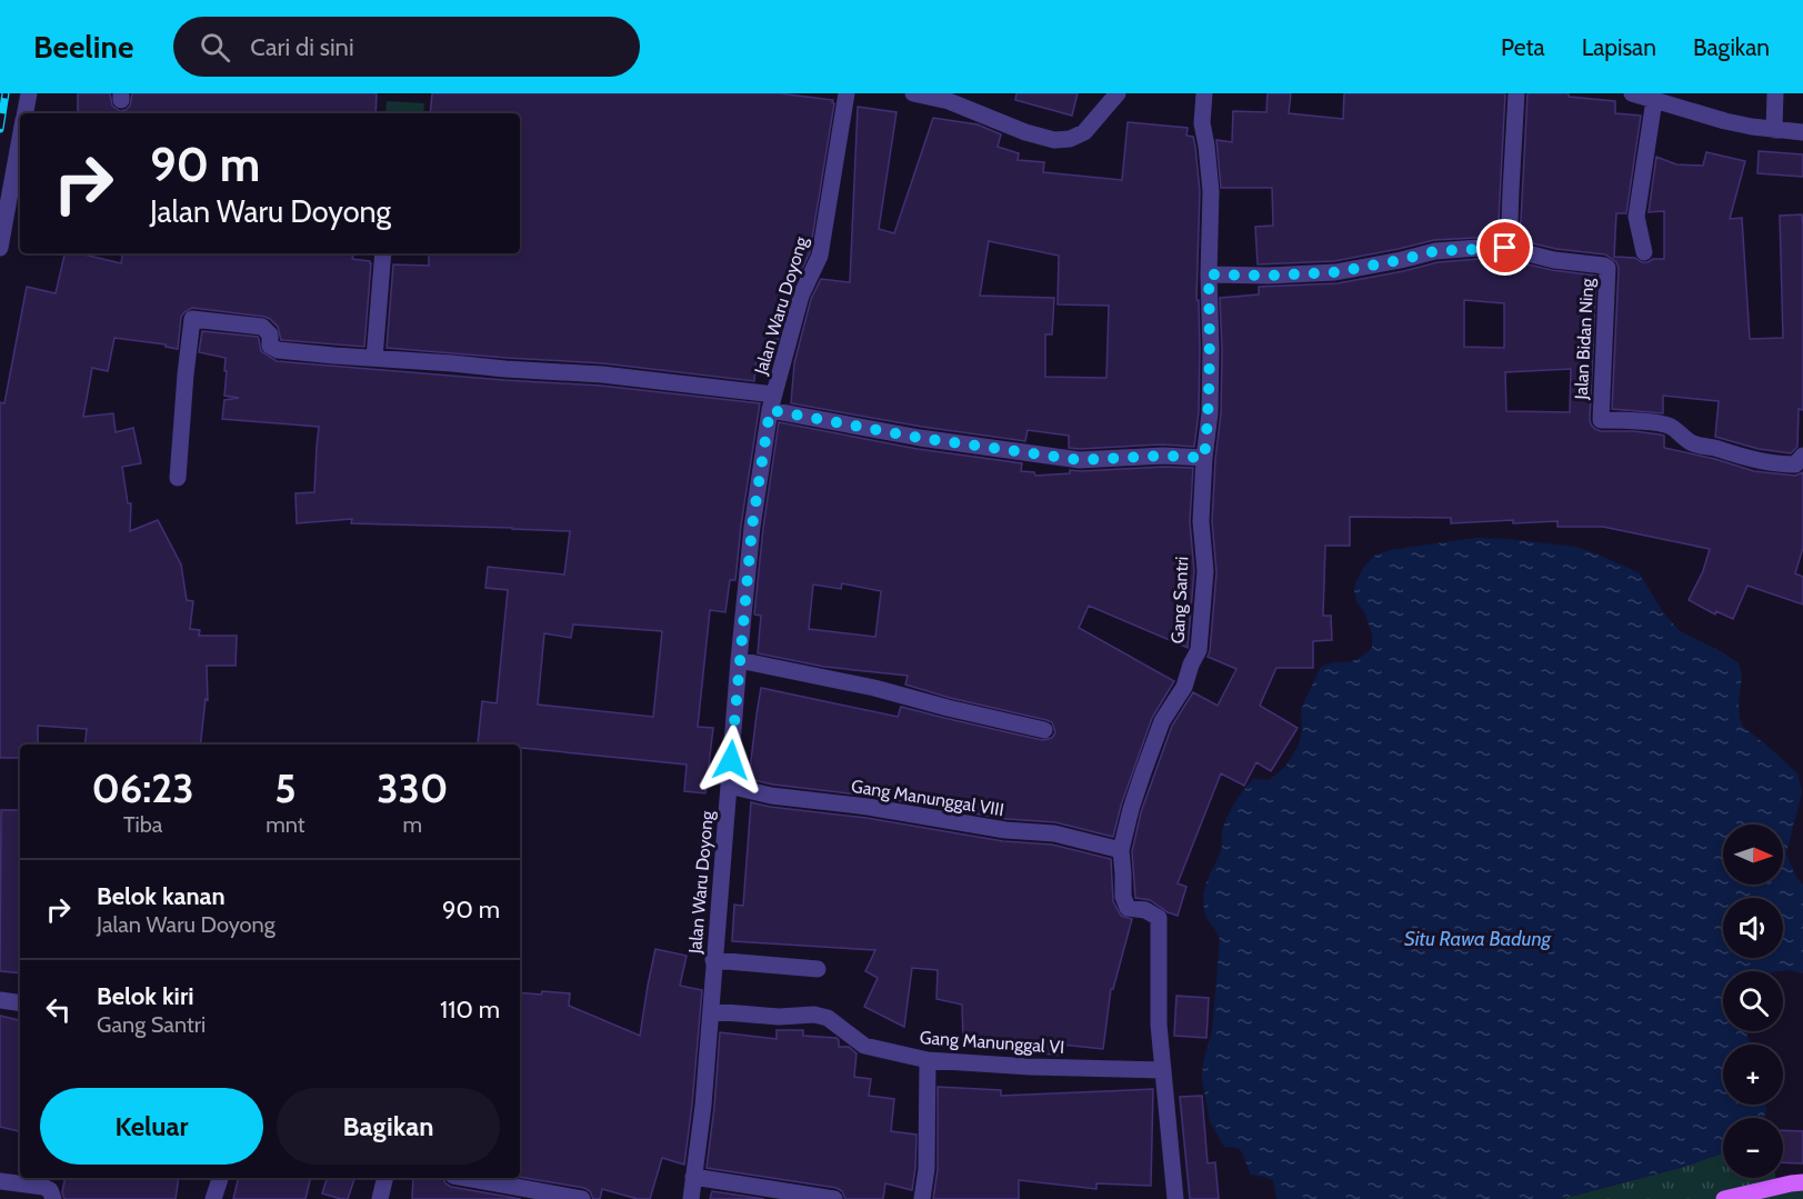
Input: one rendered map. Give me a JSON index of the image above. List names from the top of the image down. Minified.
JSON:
{"streets":{"street":["Jalan Waru Doyong","Jalan Bidan Ning","Gang Santri","Gang Manunggal VIII","Gang Manunggal VI"]},"crossings":[["Jalan Waru Doyong","Gang Manunggal VIII"],["Jalan Waru Doyong","Gang Manunggal VI"],["Gang Santri","Gang Manunggal VIII"],["Gang Santri","Gang Manunggal VI"]],"water":["Situ Rawa Badung"],"north":"right","page":{"header":"Beeline","search":"Cari di sini","nav":["Peta","Lapisan","Bagikan"],"turn":["90 m","Jalan Waru Doyong"],"eta":["06:23","Tiba","5","mnt","330","m"],"map_buttons":["+","−"],"list":[{"name":"Belok kanan","note":"Jalan Waru Doyong","value":"90 m"},{"name":"Belok kiri","note":"Gang Santri","value":"110 m"}],"buttons":["Keluar","Bagikan"]}}
